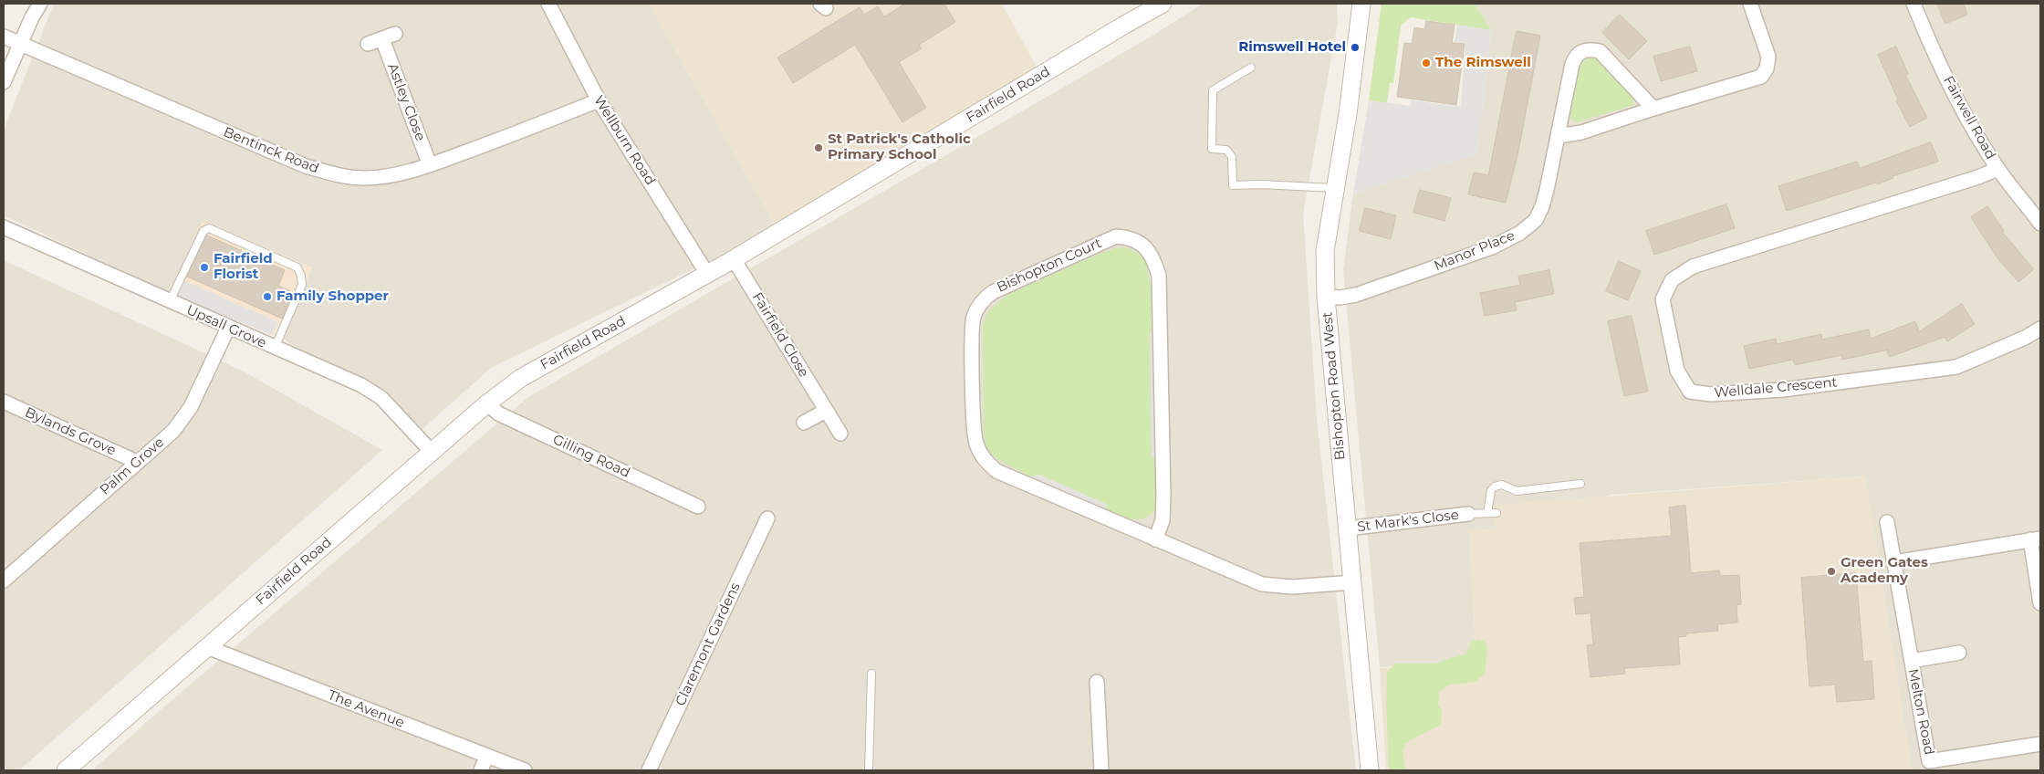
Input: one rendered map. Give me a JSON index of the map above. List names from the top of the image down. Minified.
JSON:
{"streets":{"street":["Fairfield Road","Astley Close","Fairwell Road","Wellburn Road","Bentinck Road","Manor Place","Bishopton Court","Upsall Grove","Fairfield Close","Bishopton Road West","Welldale Crescent","Bylands Grove","Gilling Road","Palm Grove","St Mark's Close","Claremont Gardens","The Avenue","Melton Road"]},"crossings":[["Fairfield Road","Wellburn Road"],["Fairfield Road","Upsall Grove"],["Fairfield Road","Fairfield Close"],["Fairfield Road","Gilling Road"],["Fairfield Road","The Avenue"],["Astley Close","Bentinck Road"],["Fairwell Road","Welldale Crescent"],["Wellburn Road","Bentinck Road"],["Manor Place","Bishopton Road West"],["Bishopton Court","Bishopton Road West"],["Upsall Grove","Palm Grove"],["Bishopton Road West","St Mark's Close"],["Bylands Grove","Palm Grove"]],"places":["Rimswell Hotel","The Rimswell","St Patrick's Catholic Primary School","Fairfield Florist","Family Shopper","Green Gates Academy"]}
